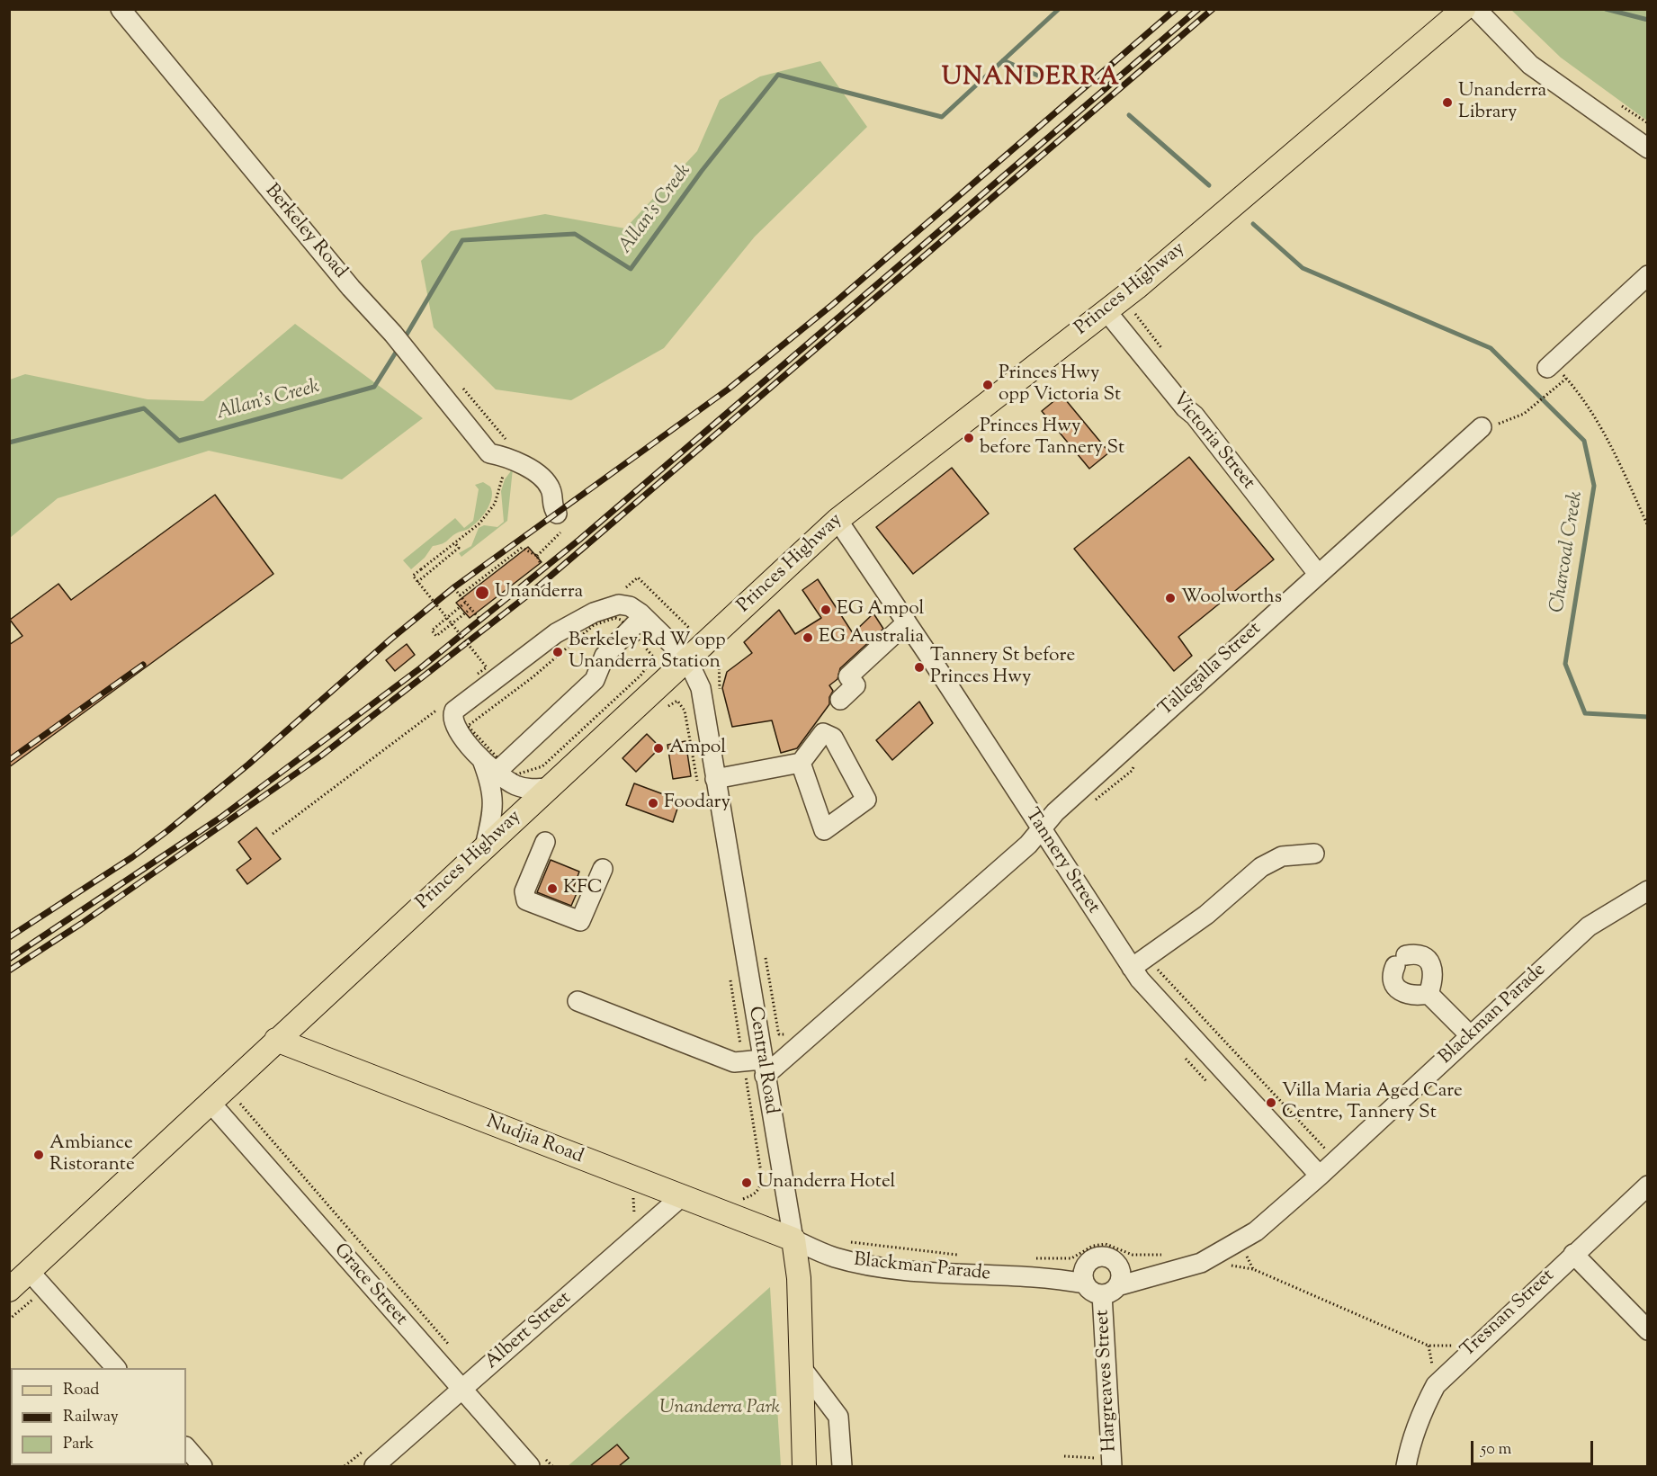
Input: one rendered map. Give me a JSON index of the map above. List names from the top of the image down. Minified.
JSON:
{"streets":{"main road":["Princes Highway","Central Road","Nudjia Road"],"street":["Berkeley Road","Victoria Street","Tallegalla Street","Tannery Street","Blackman Parade","Grace Street","Tresnan Street","Albert Street","Hargreaves Street"]},"crossings":[["Princes Highway","Victoria Street"],["Princes Highway","Tannery Street"],["Princes Highway","Central Road"],["Princes Highway","Nudjia Road"],["Princes Highway","Grace Street"],["Victoria Street","Tallegalla Street"],["Tallegalla Street","Tannery Street"],["Tallegalla Street","Central Road"],["Tannery Street","Blackman Parade"],["Blackman Parade","Central Road"],["Blackman Parade","Nudjia Road"],["Blackman Parade","Hargreaves Street"],["Central Road","Nudjia Road"],["Nudjia Road","Albert Street"],["Grace Street","Albert Street"]],"districts":["UNANDERRA"],"water":["Allan's Creek","Charcoal Creek"],"parks":["Unanderra Park"],"places":["Unanderra Library","Princes Hwy opp Victoria St","Princes Hwy before Tannery St","Unanderra","Woolworths","EG Ampol","EG Australia","Berkeley Rd W opp Unanderra Station","Tannery St before Princes Hwy","Ampol","Foodary","KFC","Villa Maria Aged Care Centre, Tannery St","Ambiance Ristorante","Unanderra Hotel"],"legend":["Road","Railway","Park"],"scale_bar":"50 m"}
